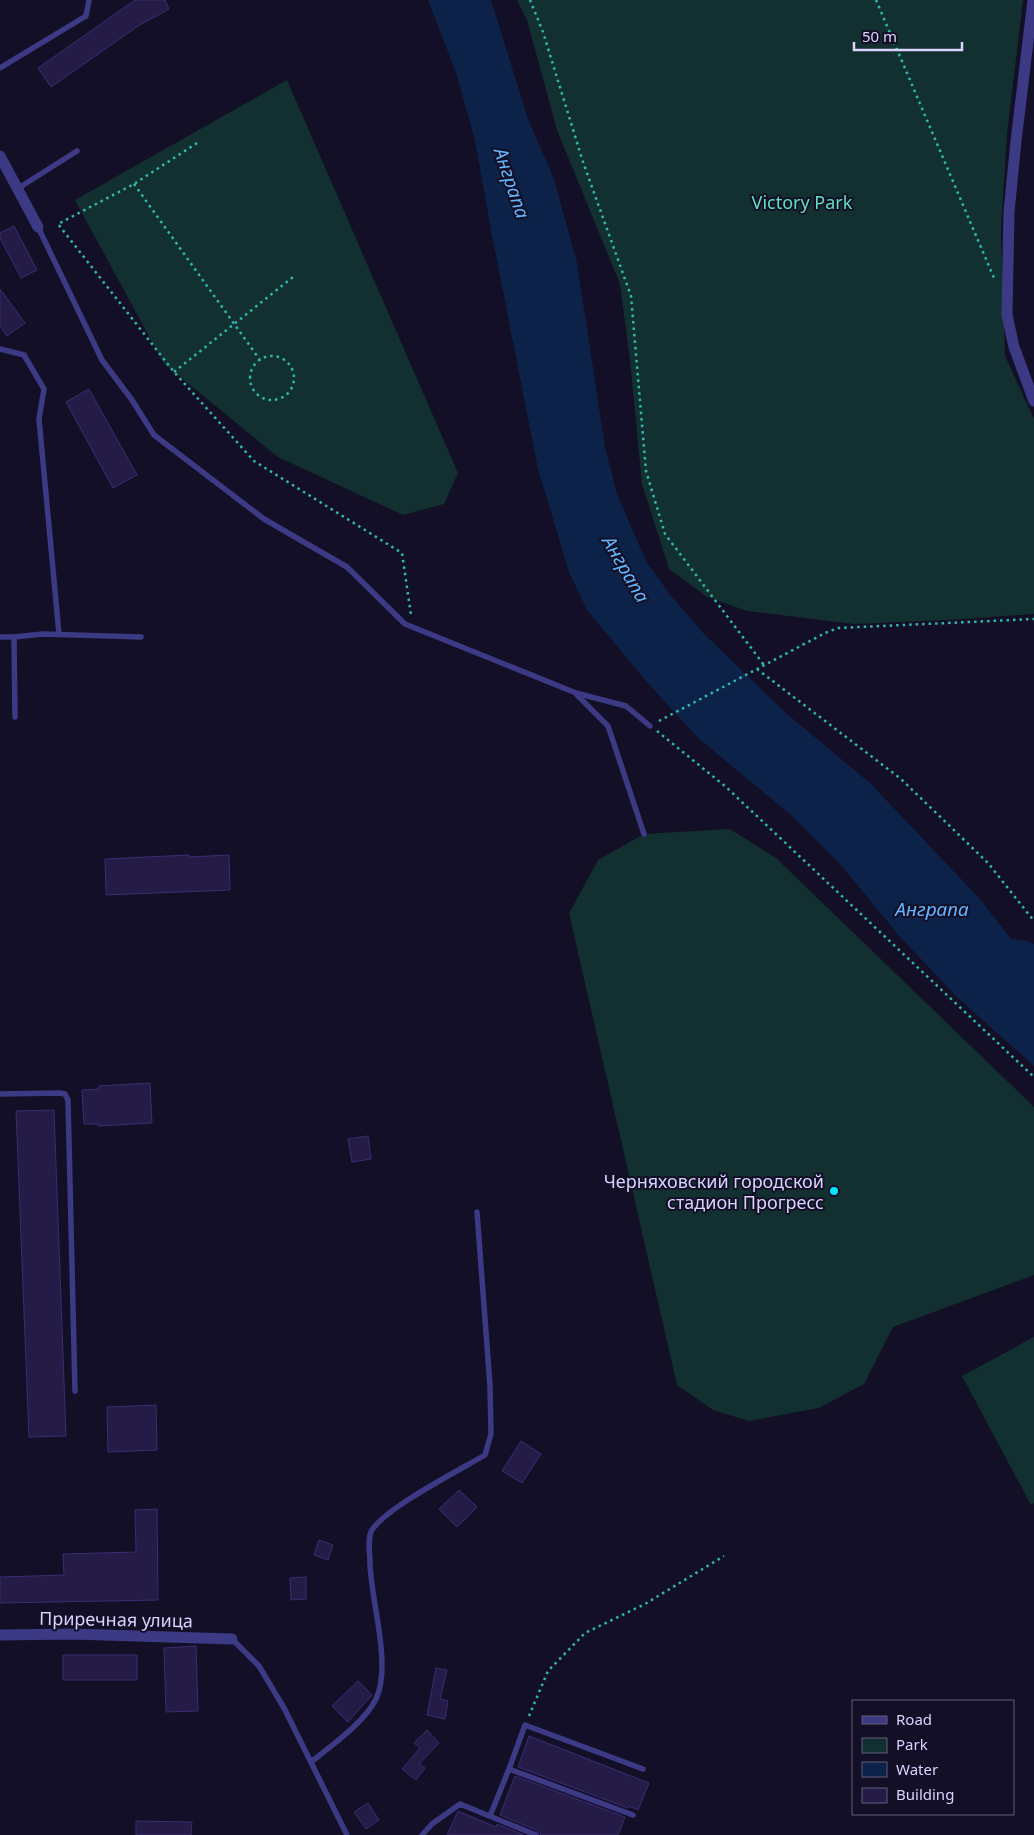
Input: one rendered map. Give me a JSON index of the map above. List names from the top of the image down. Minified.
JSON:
{"streets":{"street":["Приречная улица"]},"water":["Анграпа"],"parks":["Victory Park"],"places":["Черняховский городской стадион Прогресс"],"legend":["Road","Park","Water","Building"],"scale_bar":"50 m"}
